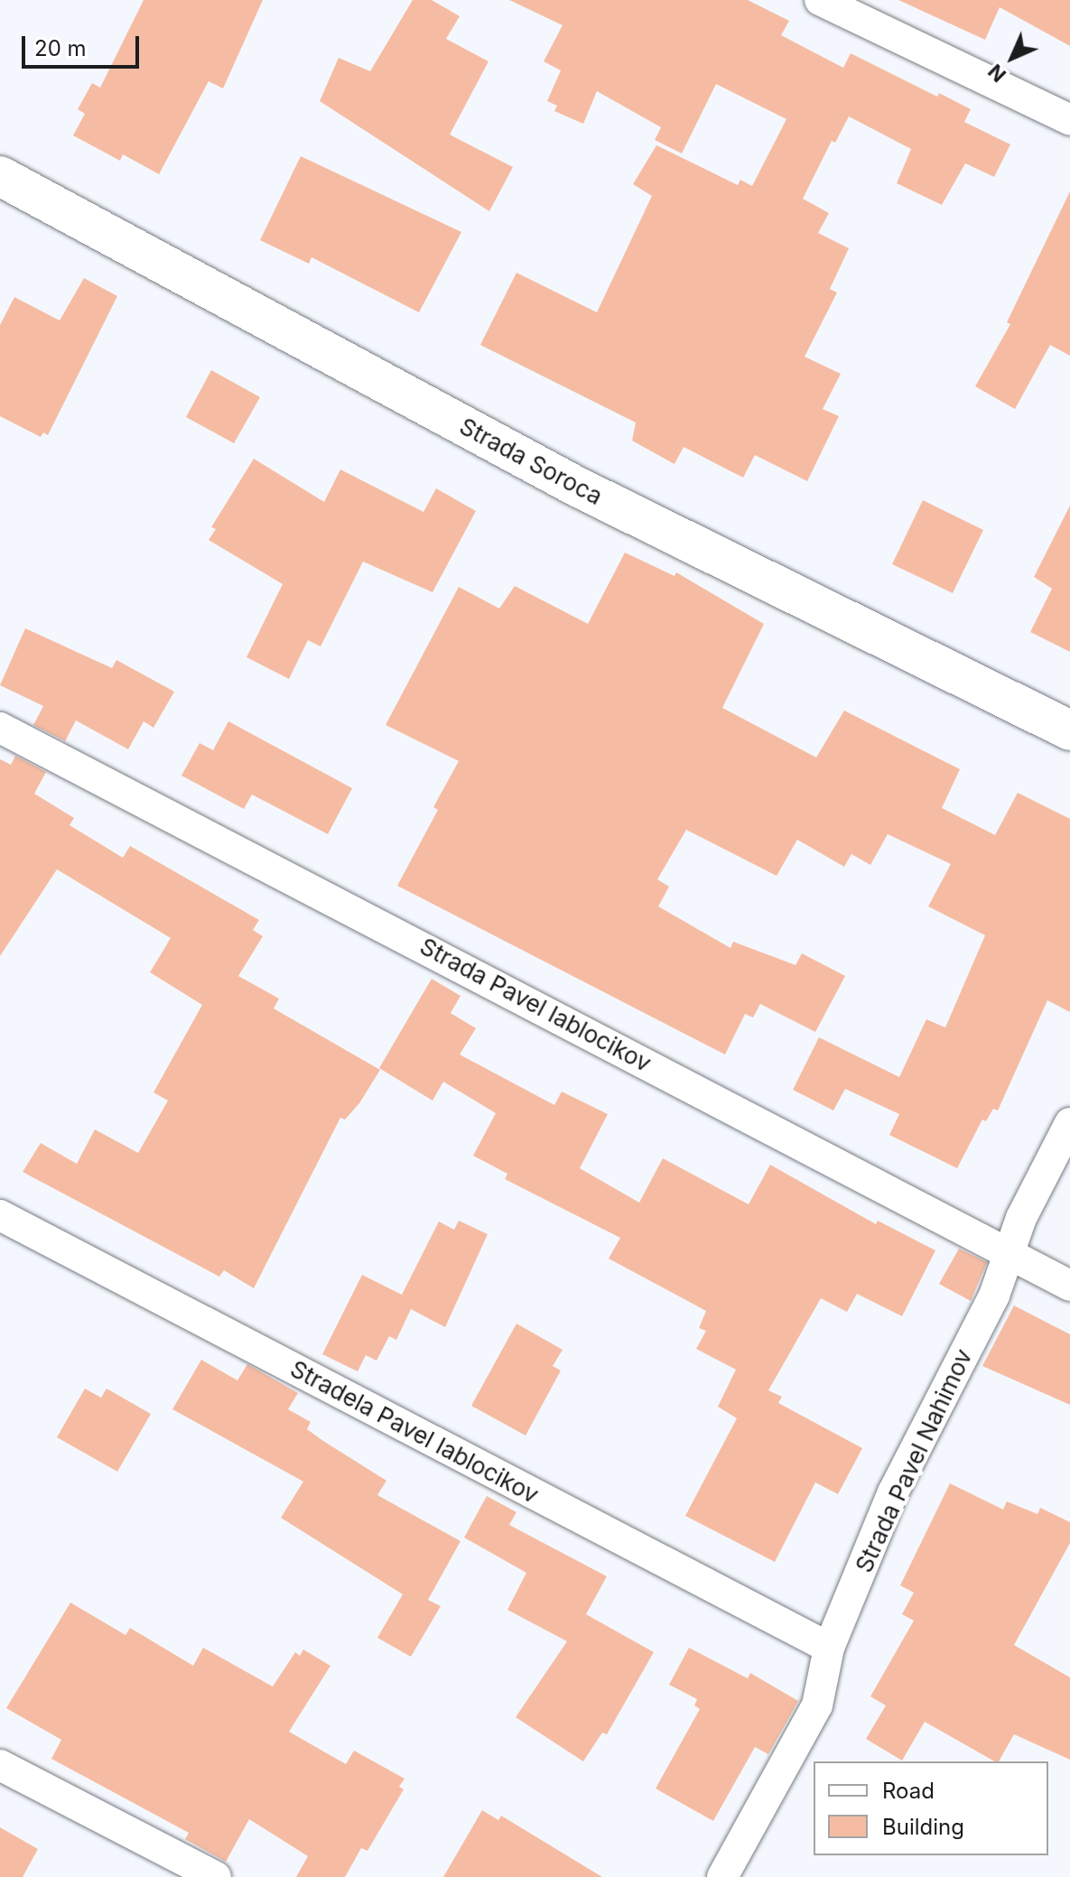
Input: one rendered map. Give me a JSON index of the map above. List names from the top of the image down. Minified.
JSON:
{"streets":{"street":["Strada Soroca","Strada Pavel Iablocikov","Stradela Pavel Iablocikov","Strada Pavel Nahimov"]},"crossings":[["Strada Pavel Iablocikov","Strada Pavel Nahimov"],["Stradela Pavel Iablocikov","Strada Pavel Nahimov"]],"legend":["Road","Building"],"scale_bar":"20 m","north":"bottom left"}
